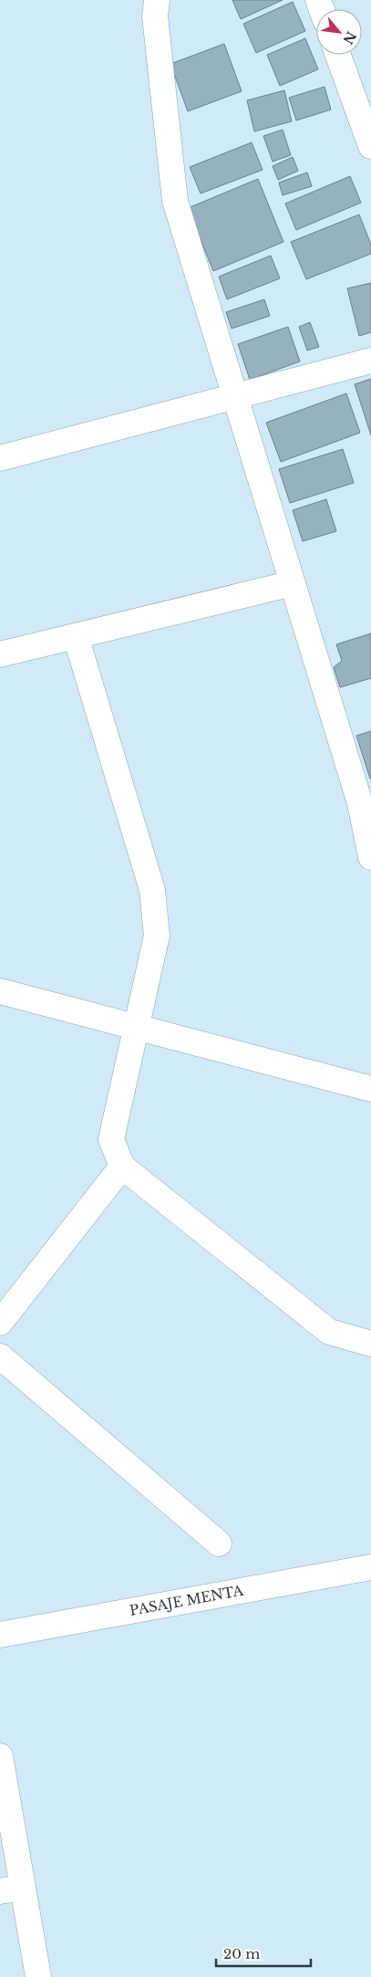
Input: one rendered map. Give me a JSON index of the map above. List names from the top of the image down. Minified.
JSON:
{"streets":{"street":["PASAJE MENTA"]},"scale_bar":"20 m","north":"bottom right"}
